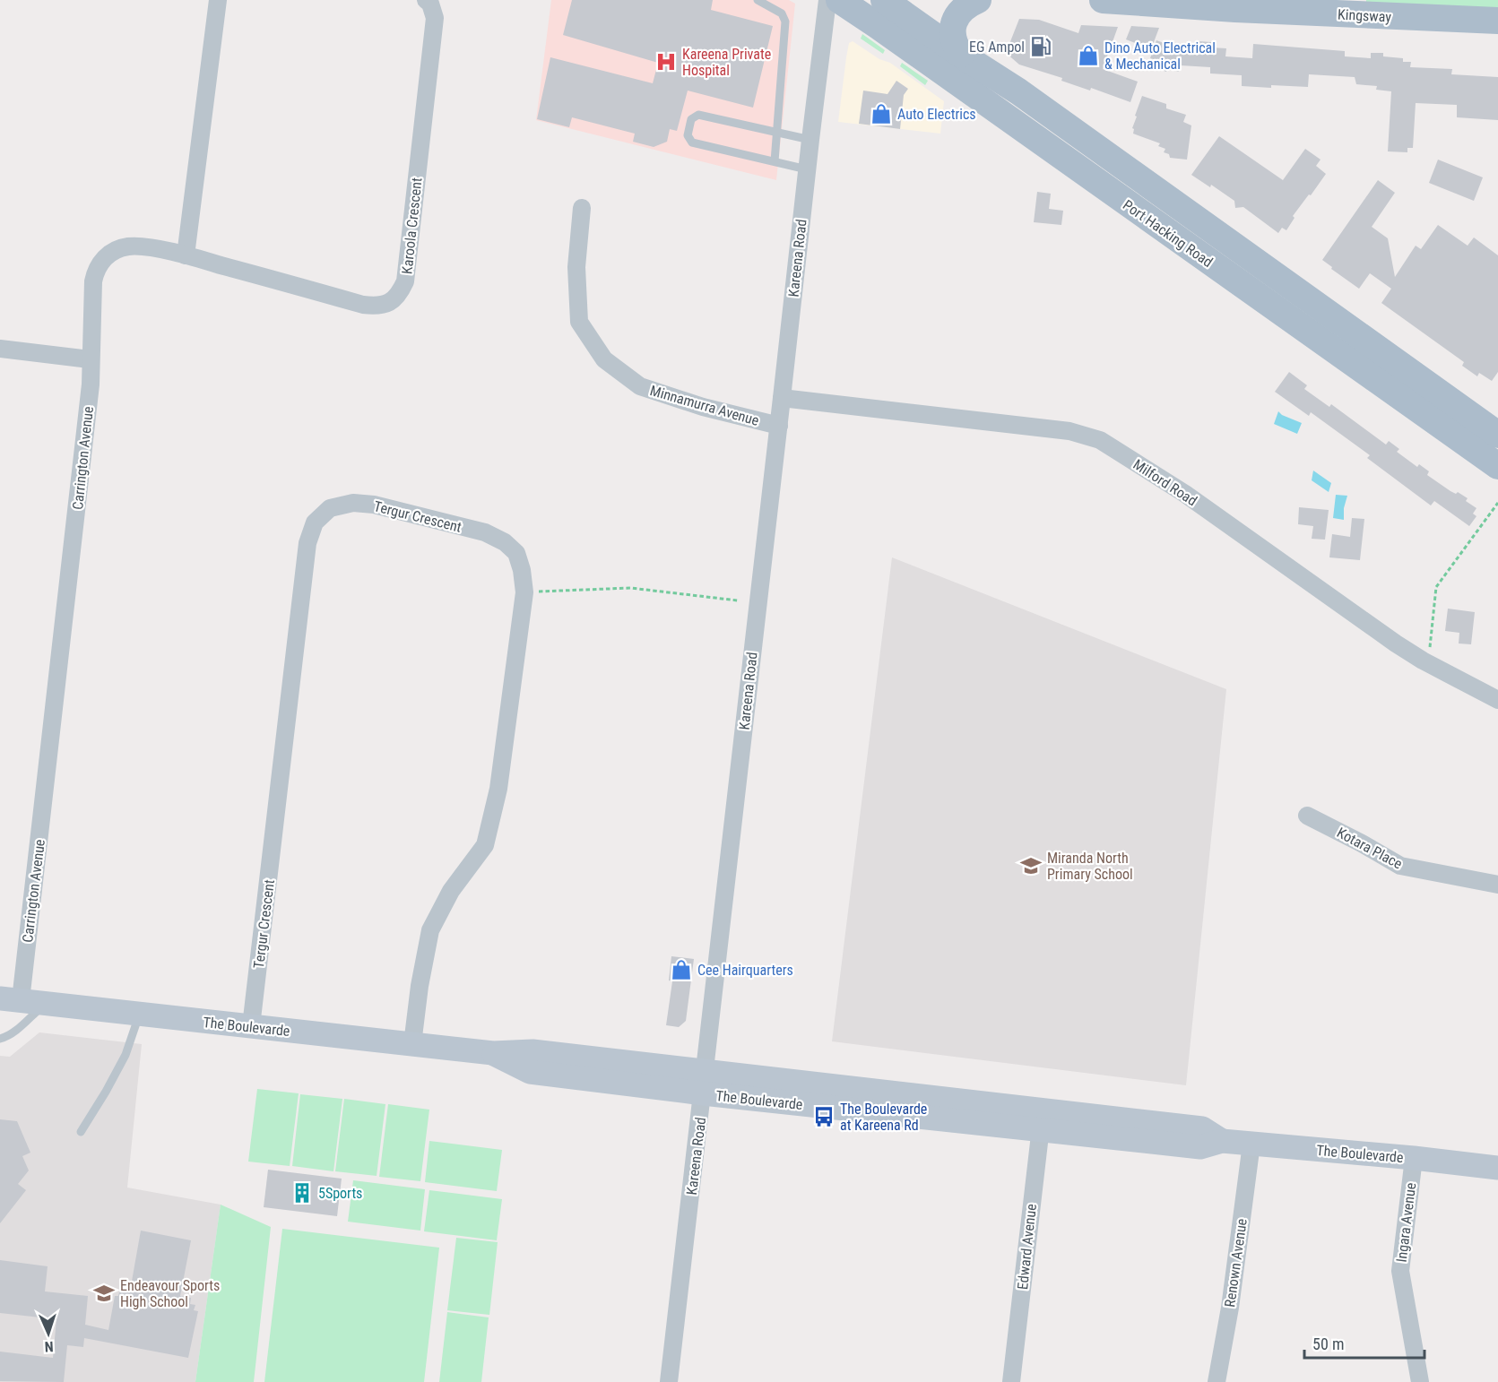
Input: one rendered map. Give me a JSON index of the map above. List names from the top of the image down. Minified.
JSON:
{"streets":{"main road":["Kingsway","Port Hacking Road","The Boulevarde"],"street":["Karoola Crescent","Kareena Road","Minnamurra Avenue","Carrington Avenue","Milford Road","Tergur Crescent","Kotara Place","Ingara Avenue","Edward Avenue","Renown Avenue"]},"crossings":[["Karoola Crescent","Carrington Avenue"],["Kareena Road","Minnamurra Avenue"],["Kareena Road","Milford Road"],["Kareena Road","The Boulevarde"],["Carrington Avenue","The Boulevarde"],["Tergur Crescent","The Boulevarde"],["The Boulevarde","Ingara Avenue"],["The Boulevarde","Edward Avenue"],["The Boulevarde","Renown Avenue"]],"places":{"fuel station":["EG Ampol"],"shop":["Dino Auto Electrical & Mechanical","Auto Electrics","Cee Hairquarters"],"hospital":["Kareena Private Hospital"],"school or university":["Miranda North Primary School","Endeavour Sports High School"],"bus stop":["The Boulevarde at Kareena Rd"],"building":["5Sports"]},"scale_bar":"50 m","north":"bottom"}
